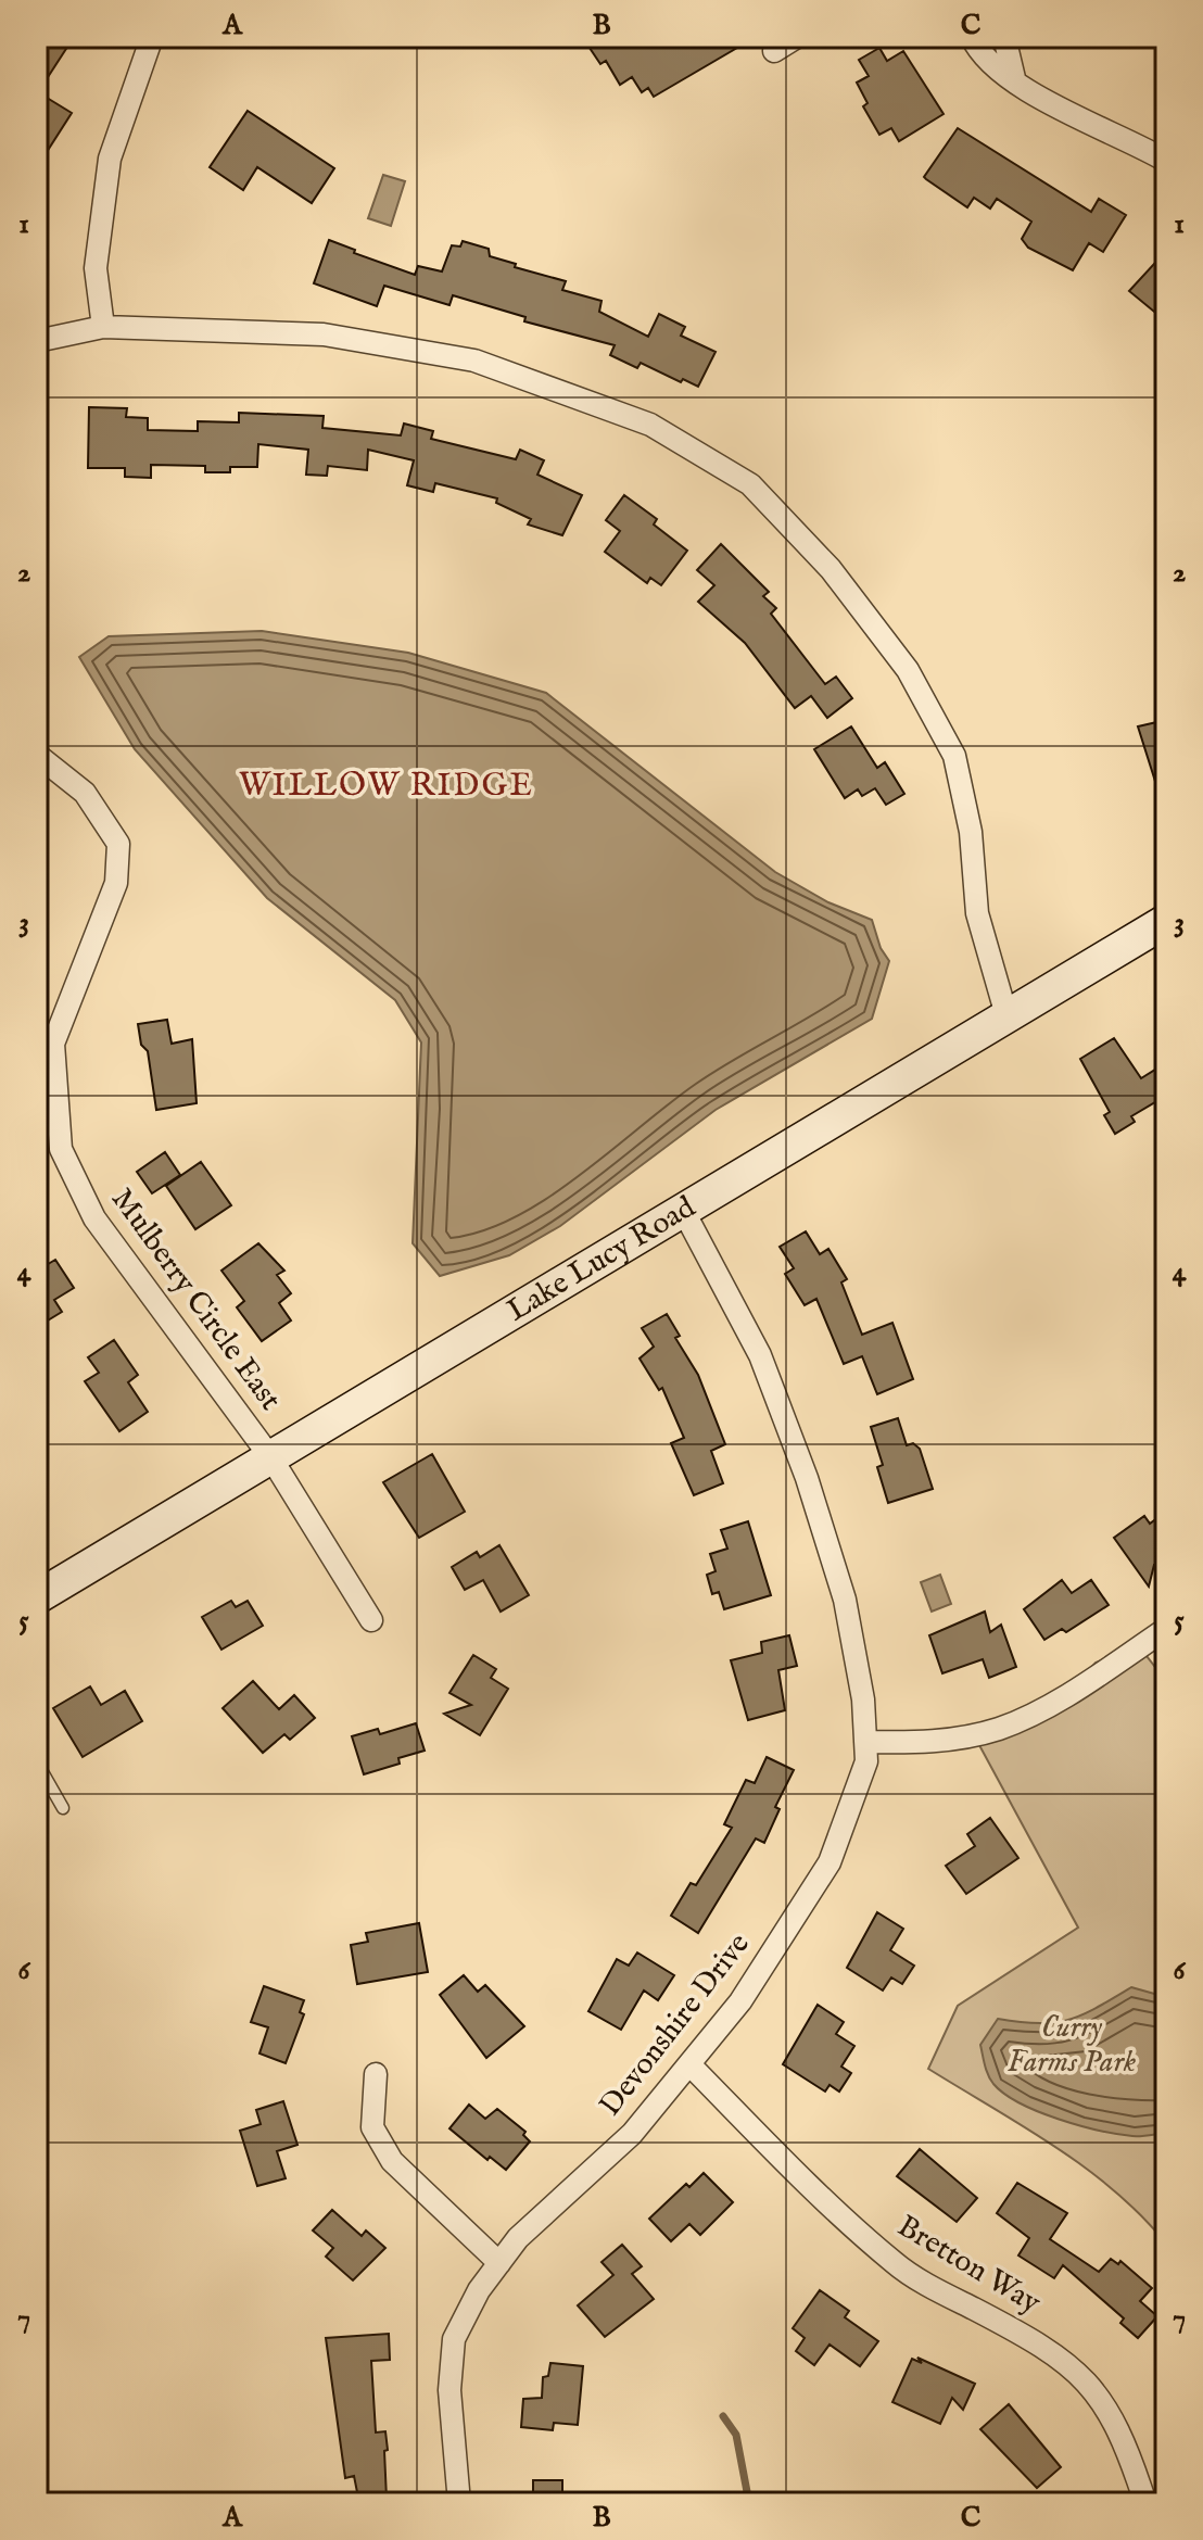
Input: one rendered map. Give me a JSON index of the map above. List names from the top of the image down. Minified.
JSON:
{"streets":{"street":["Lake Lucy Road","Mulberry Circle East","Devonshire Drive","Bretton Way"]},"crossings":[["Lake Lucy Road","Mulberry Circle East"],["Lake Lucy Road","Devonshire Drive"],["Devonshire Drive","Bretton Way"]],"districts":["WILLOW RIDGE"],"parks":["Curry Farms Park"],"grid":{"columns":["A","B","C"],"rows":["1","2","3","4","5","6","7"]}}
